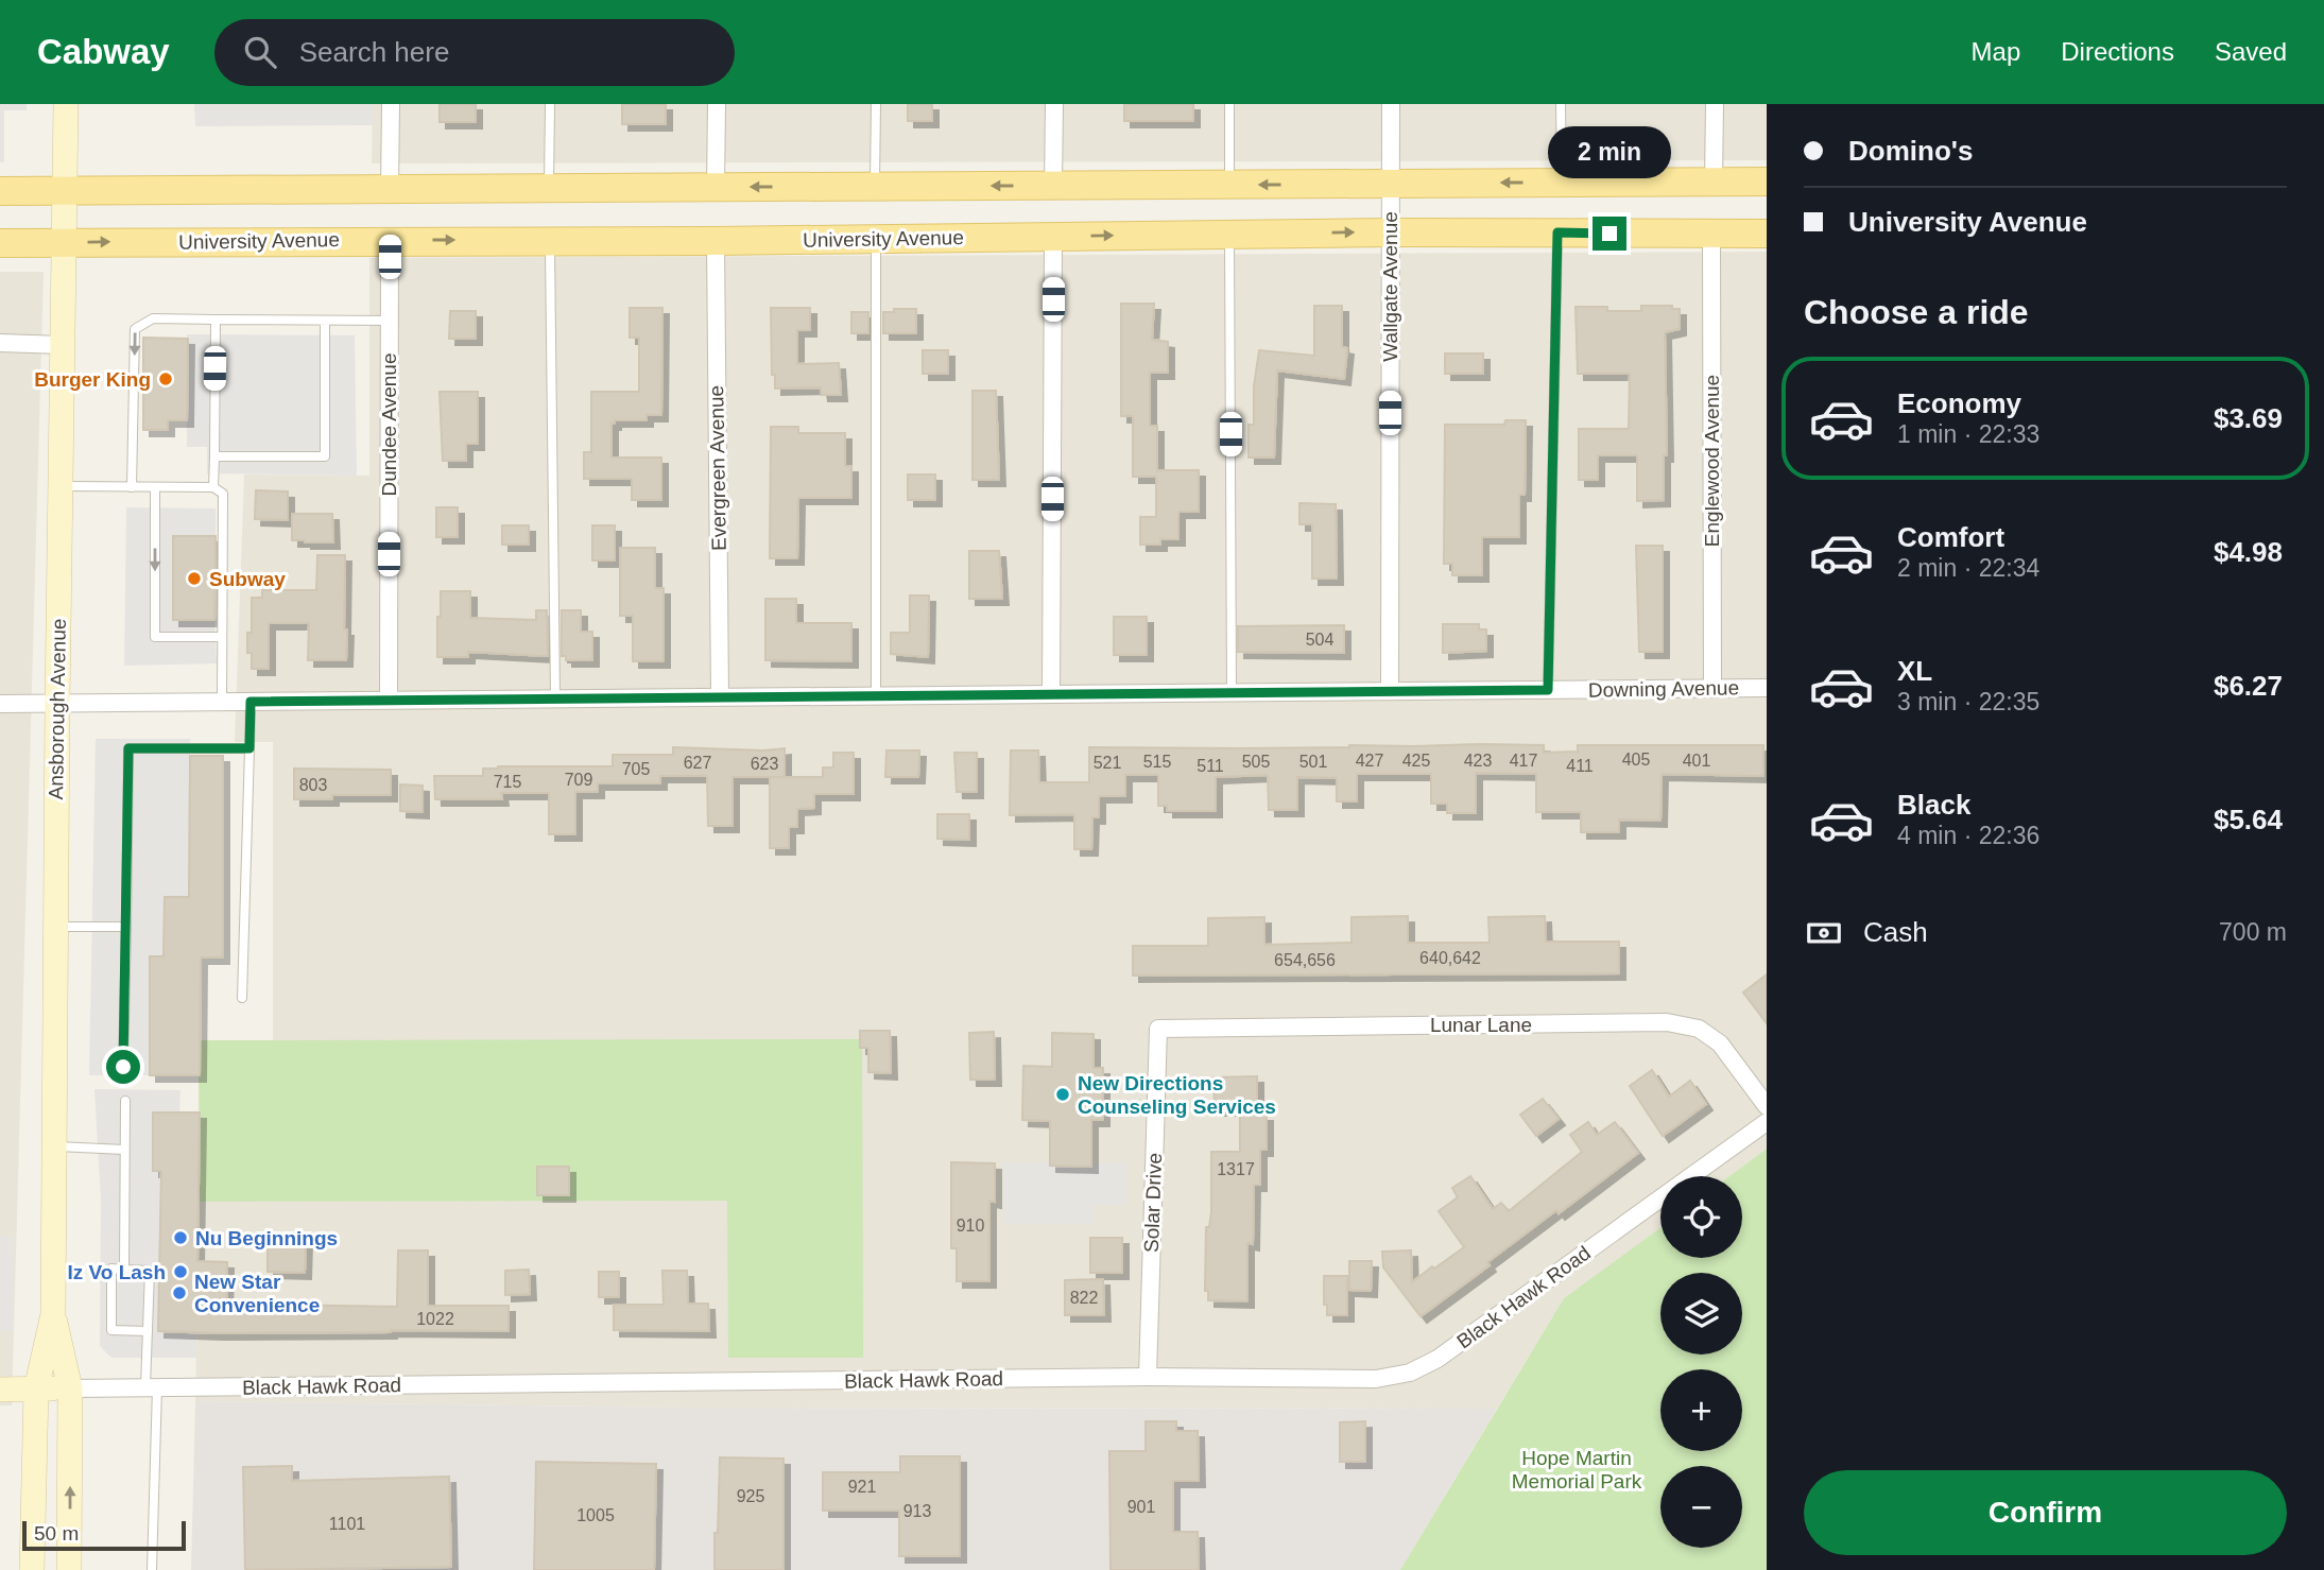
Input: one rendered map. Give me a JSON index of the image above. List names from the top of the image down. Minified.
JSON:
{"streets":{"main road":["University Avenue","Ansborough Avenue","Black Hawk Road"],"street":["Wallgate Avenue","Dundee Avenue","Englewood Avenue","Evergreen Avenue","Downing Avenue","Lunar Lane","Solar Drive"]},"crossings":[["University Avenue","Wallgate Avenue"],["University Avenue","Dundee Avenue"],["University Avenue","Englewood Avenue"],["University Avenue","Evergreen Avenue"],["University Avenue","Ansborough Avenue"],["Wallgate Avenue","Downing Avenue"],["Dundee Avenue","Downing Avenue"],["Englewood Avenue","Downing Avenue"],["Evergreen Avenue","Downing Avenue"],["Downing Avenue","Ansborough Avenue"],["Ansborough Avenue","Black Hawk Road"],["Lunar Lane","Solar Drive"],["Solar Drive","Black Hawk Road"]],"parks":["Hope Martin Memorial Park"],"places":["Burger King","Subway","New Directions Counseling Services","Nu Beginnings","Iz Vo Lash","New Star Convenience"],"house_numbers":["504","405","427","425","423","417","401","515","505","501","627","521","623","511","411","705","709","715","803","640,642","654,656","1317","910","822","1022","921","925","901","913","1005","1101"],"scale_bar":"50 m","page":{"header":"Cabway","search":"Search here","nav":["Map","Directions","Saved"],"banner":["Domino's","University Avenue"],"bubble":"2 min","heading":"Choose a ride","list":[{"name":"Economy","note":"1 min · 22:33","value":"$3.69"},{"name":"Comfort","note":"2 min · 22:34","value":"$4.98"},{"name":"XL","note":"3 min · 22:35","value":"$6.27"},{"name":"Black","note":"4 min · 22:36","value":"$5.64"}],"pay":["Cash","700 m"],"map_buttons":["+","−"],"buttons":"Confirm","scale":"50 m"}}
